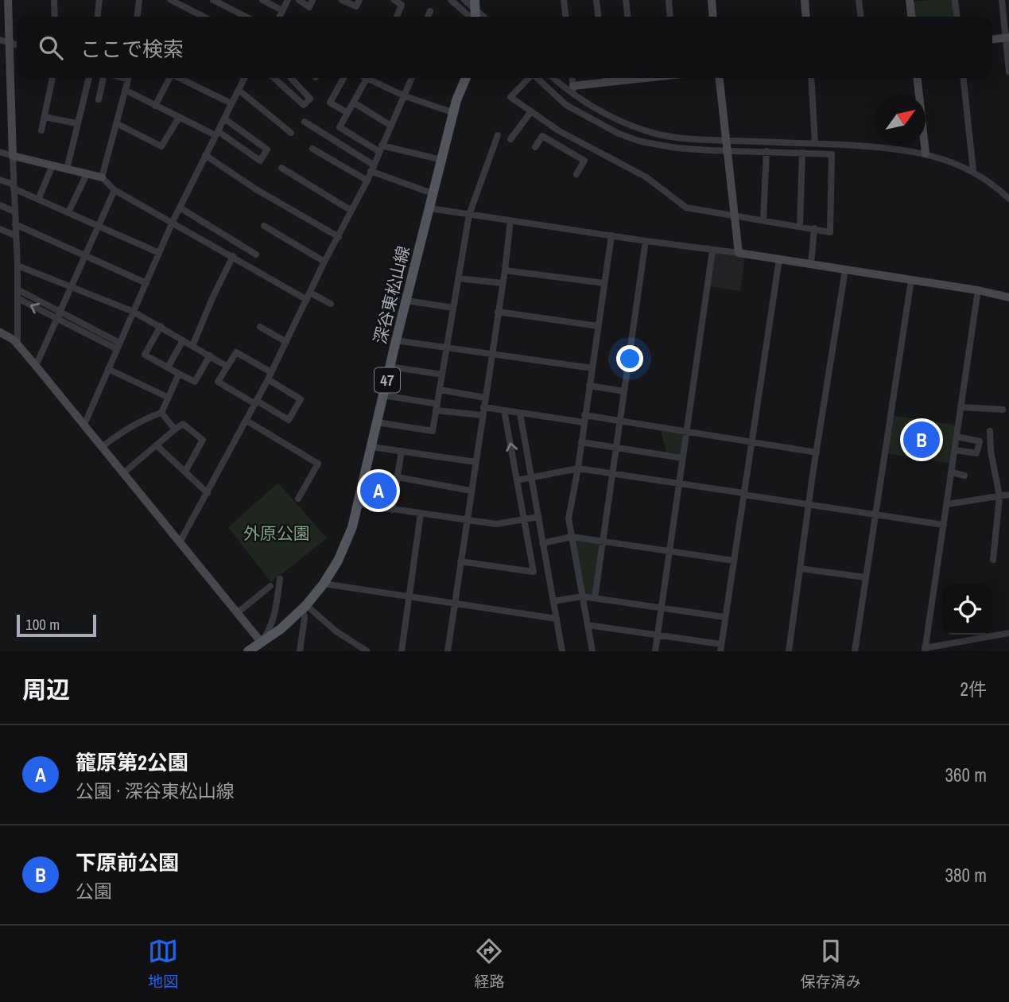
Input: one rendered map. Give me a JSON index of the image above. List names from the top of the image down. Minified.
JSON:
{"streets":{"main road":["深谷東松山線","47"]},"parks":["外原公園"],"scale_bar":"100 m","north":"top right","page":{"search":"ここで検索","pins":["B","A"],"scale":"100 m","heading":["周辺","2件"],"list":[{"mark":"A","name":"籠原第2公園","note":"公園 · 深谷東松山線","value":"360 m"},{"mark":"B","name":"下原前公園","note":"公園","value":"380 m"}],"nav":["地図","経路","保存済み"]}}
